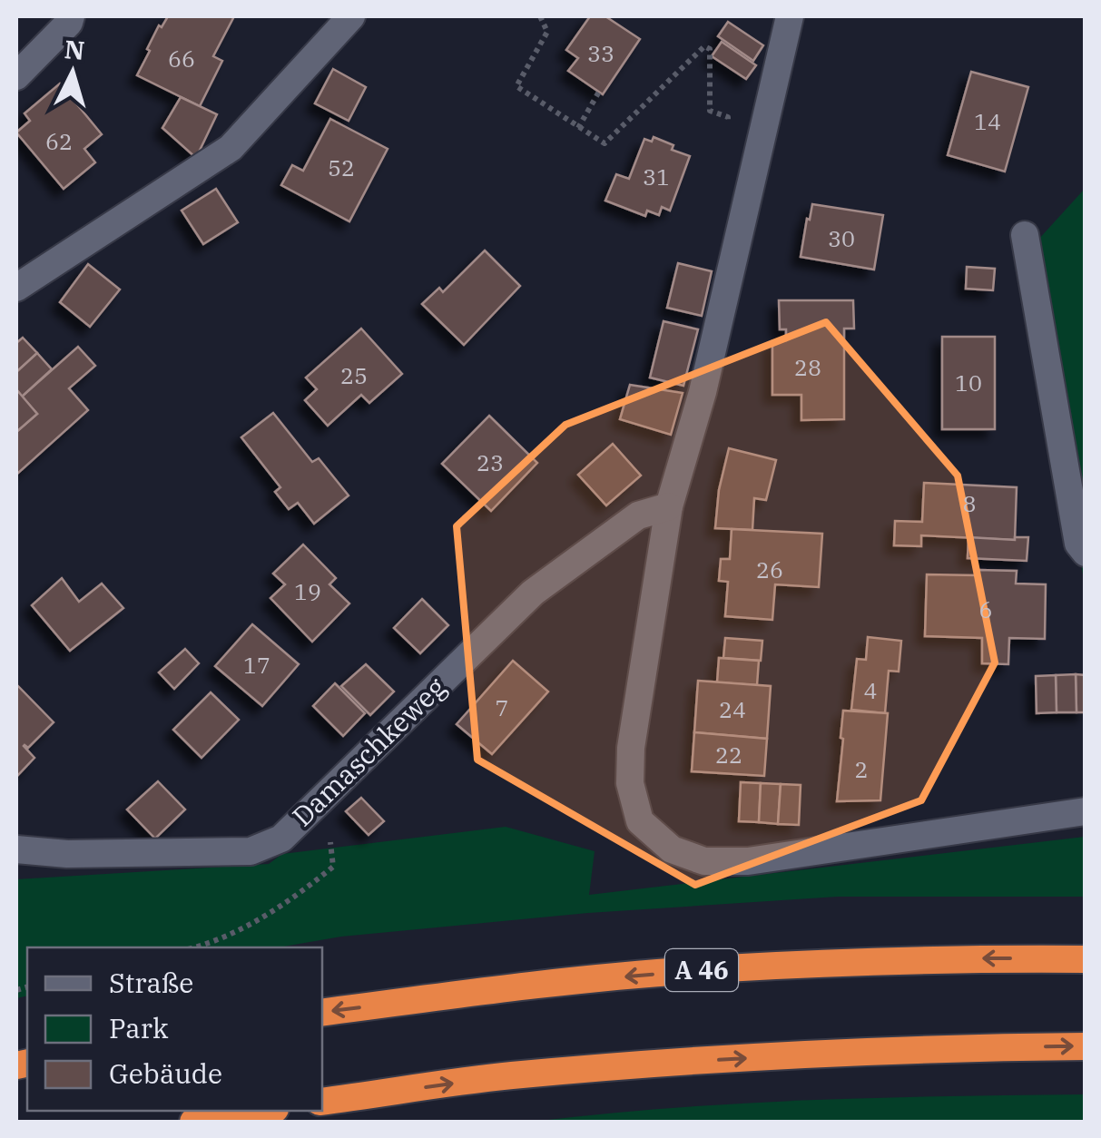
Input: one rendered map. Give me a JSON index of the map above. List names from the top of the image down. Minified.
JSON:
{"streets":{"highway":["A 46"],"street":["Damaschkeweg"]},"house_numbers":["33","66","14","62","52","31","30","28","25","10","23","8","26","19","6","17","4","7","24","22","2"],"legend":["Straße","Park","Gebäude"],"north":"top"}
